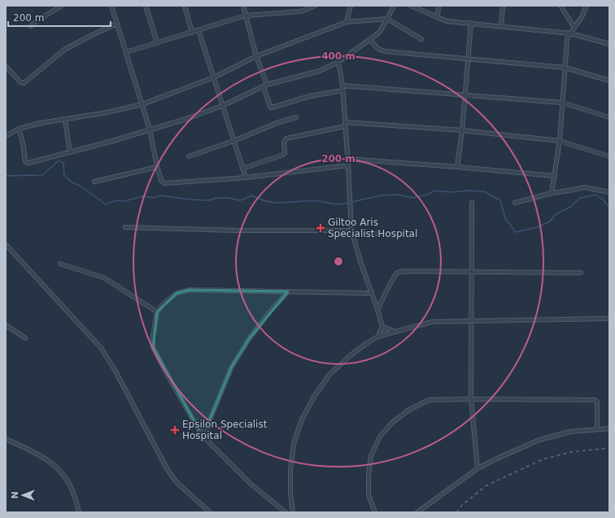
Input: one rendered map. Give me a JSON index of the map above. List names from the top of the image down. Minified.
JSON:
{"places":{"health":["Giltoo Aris Specialist Hospital","Epsilon Specialist Hospital"]},"scale_bar":"200 m","north":"left","rings":["400 m","200 m"]}
